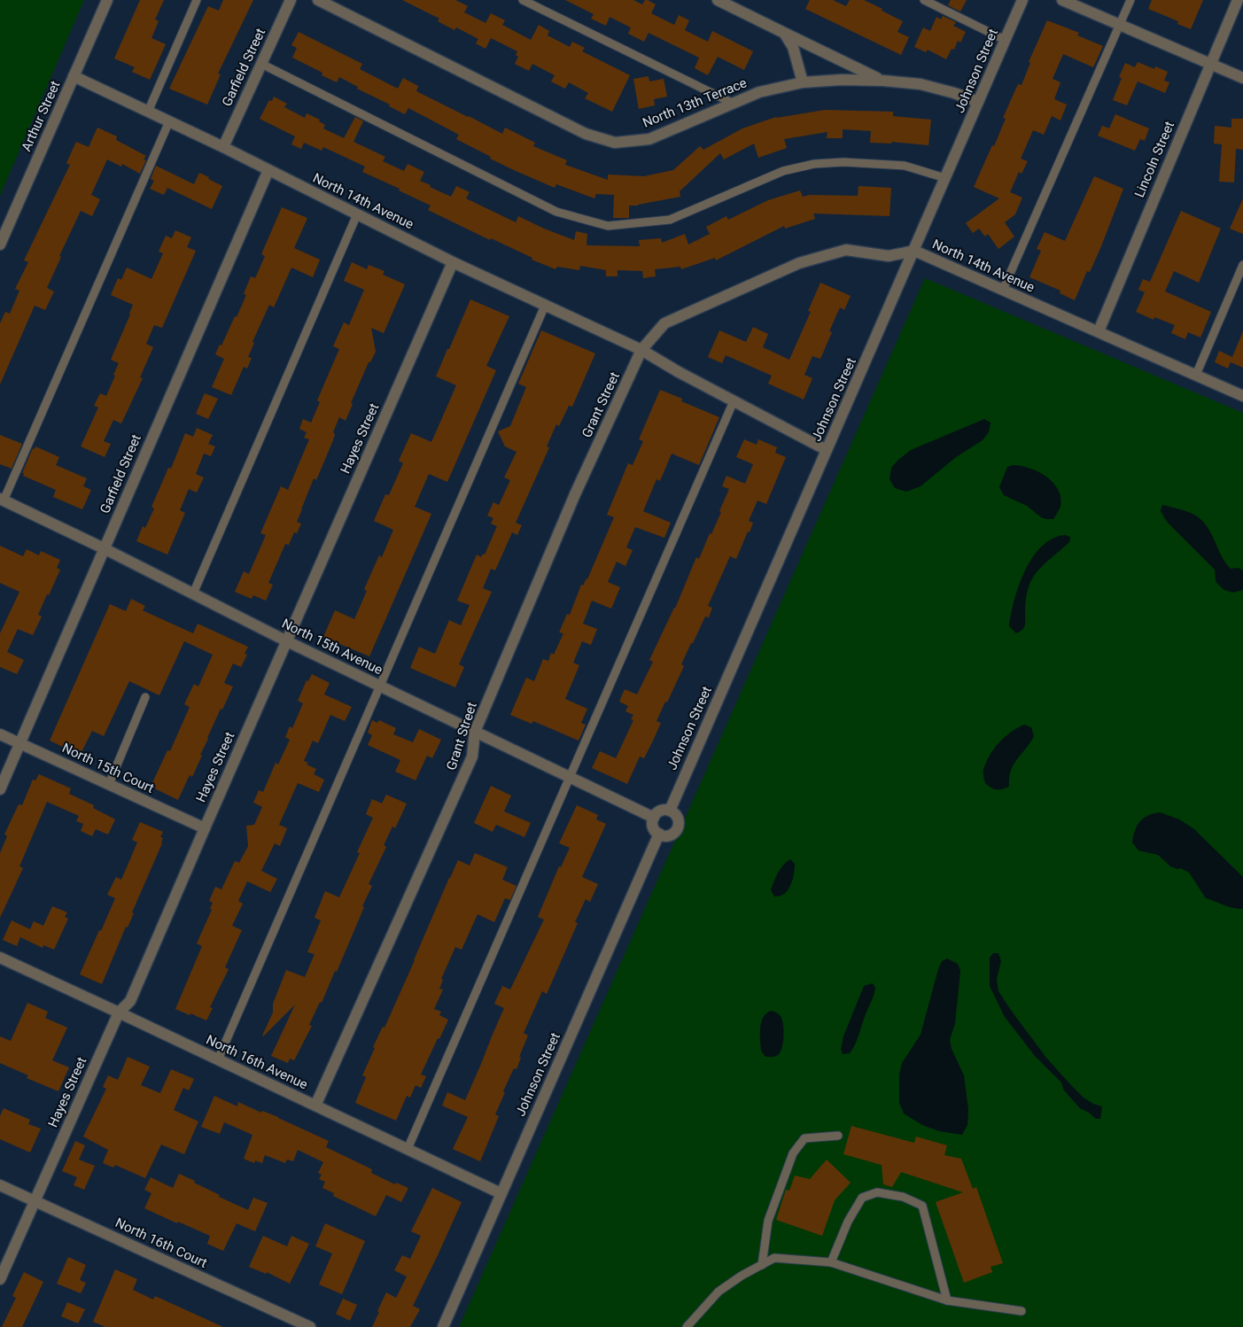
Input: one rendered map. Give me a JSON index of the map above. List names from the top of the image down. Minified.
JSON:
{"streets":{"street":["Garfield Street","Johnson Street","North 13th Terrace","Arthur Street","Lincoln Street","North 14th Avenue","Grant Street","Hayes Street","North 15th Avenue","North 15th Court","North 16th Avenue","North 16th Court"]},"crossings":[["Garfield Street","North 14th Avenue"],["Garfield Street","North 15th Avenue"],["Garfield Street","North 15th Court"],["Johnson Street","North 13th Terrace"],["Johnson Street","North 14th Avenue"],["Johnson Street","North 15th Avenue"],["Johnson Street","North 16th Avenue"],["Arthur Street","North 14th Avenue"],["Lincoln Street","North 14th Avenue"],["North 14th Avenue","Grant Street"],["North 14th Avenue","Hayes Street"],["Grant Street","North 15th Avenue"],["Grant Street","North 16th Avenue"],["Hayes Street","North 15th Avenue"],["Hayes Street","North 15th Court"],["Hayes Street","North 16th Avenue"],["Hayes Street","North 16th Court"]]}
